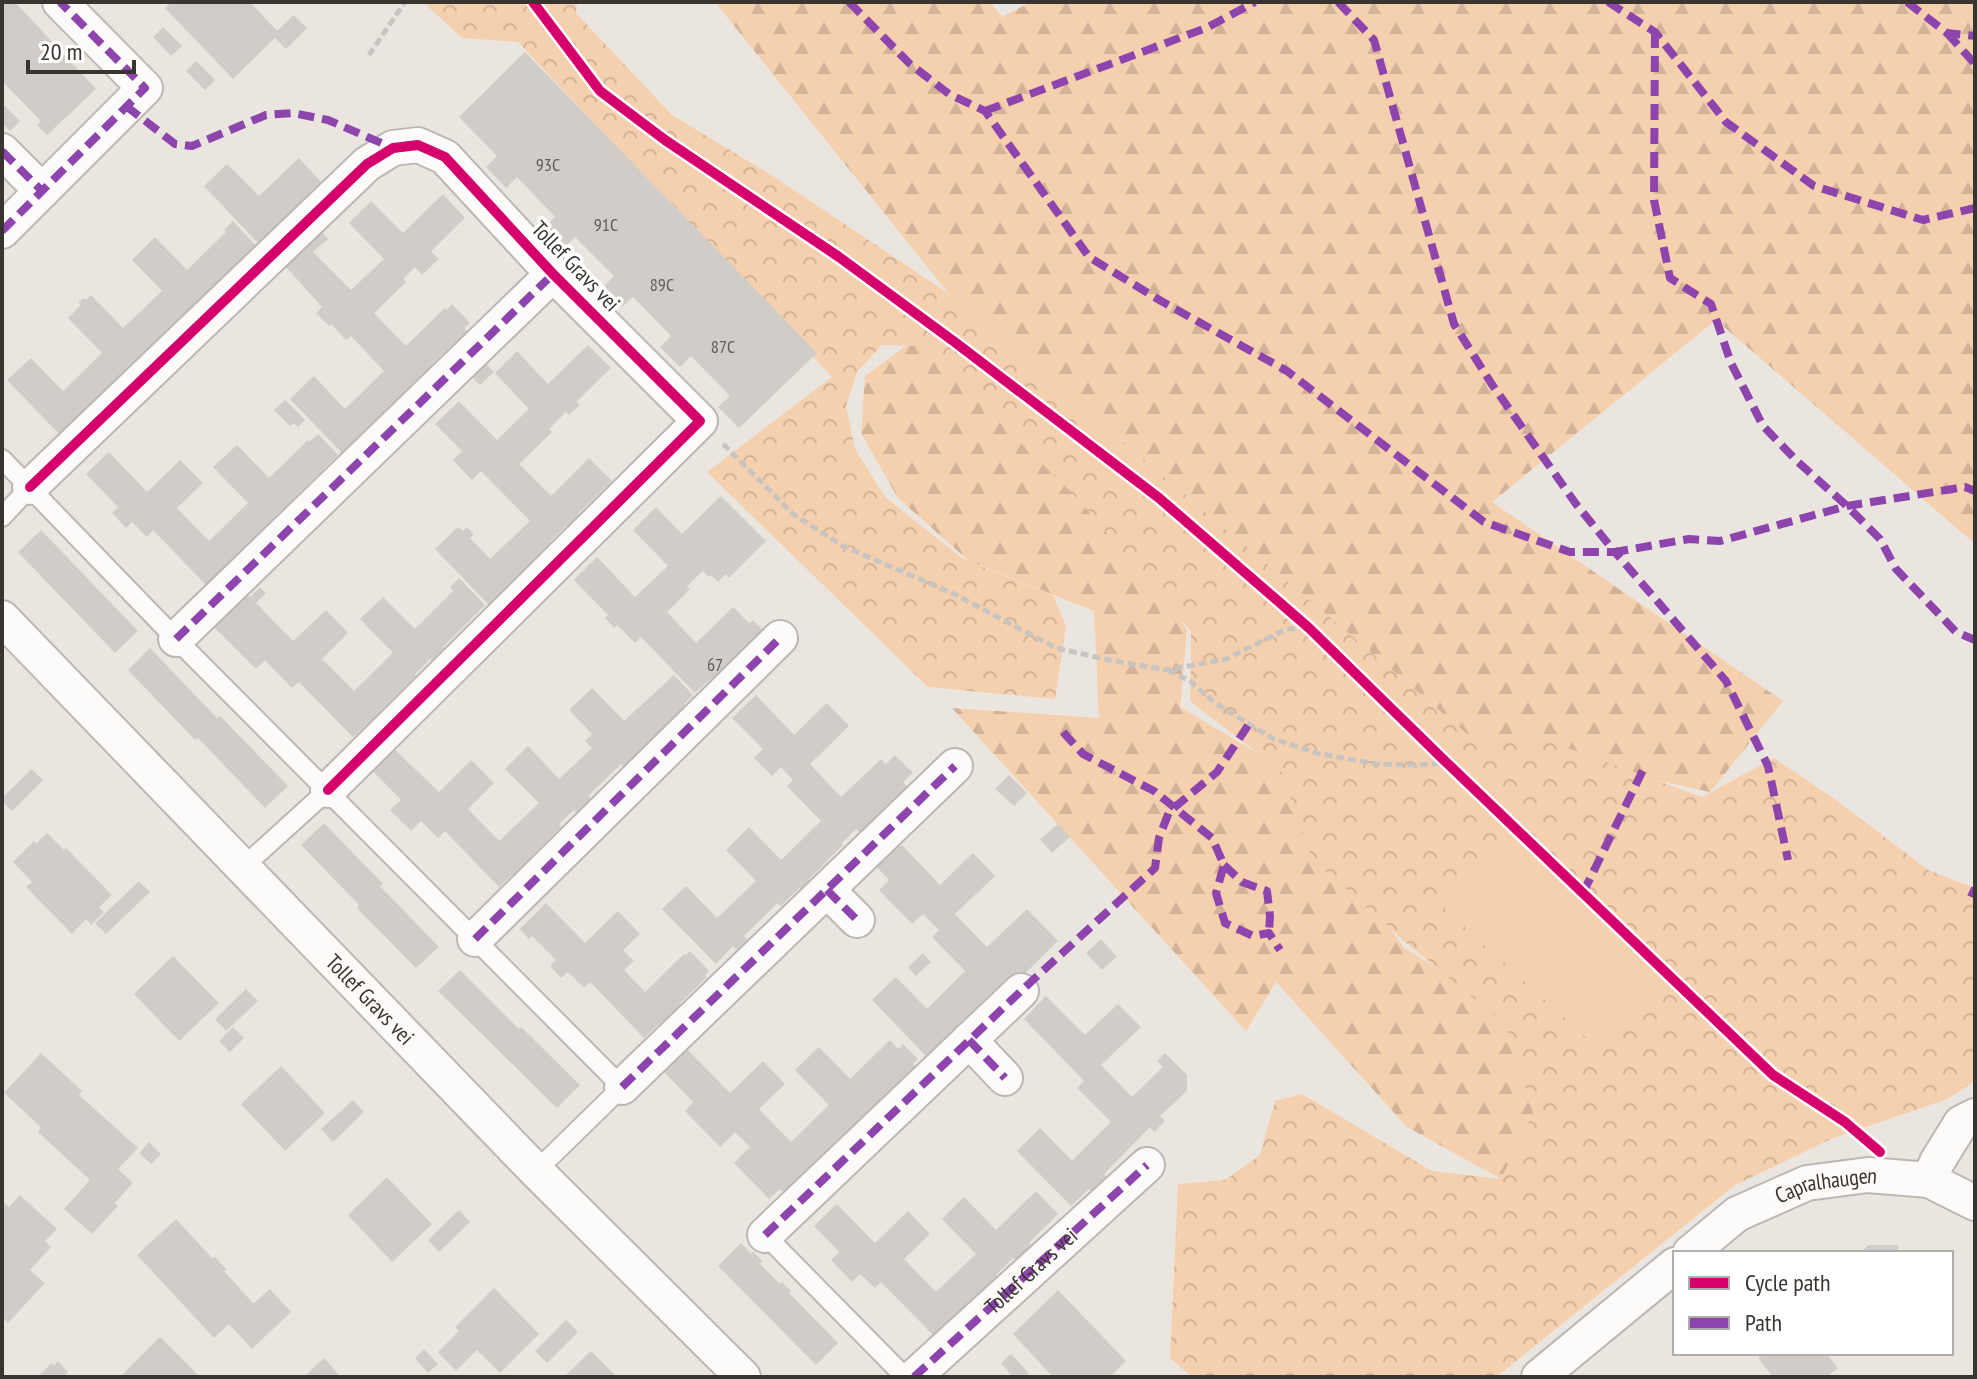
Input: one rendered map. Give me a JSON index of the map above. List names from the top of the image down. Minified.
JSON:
{"streets":{"street":["Tollef Gravs vei","Capralhaugen"]},"house_numbers":["93C","91C","89C","87C","67"],"legend":["Cycle path","Path"],"scale_bar":"20 m"}
